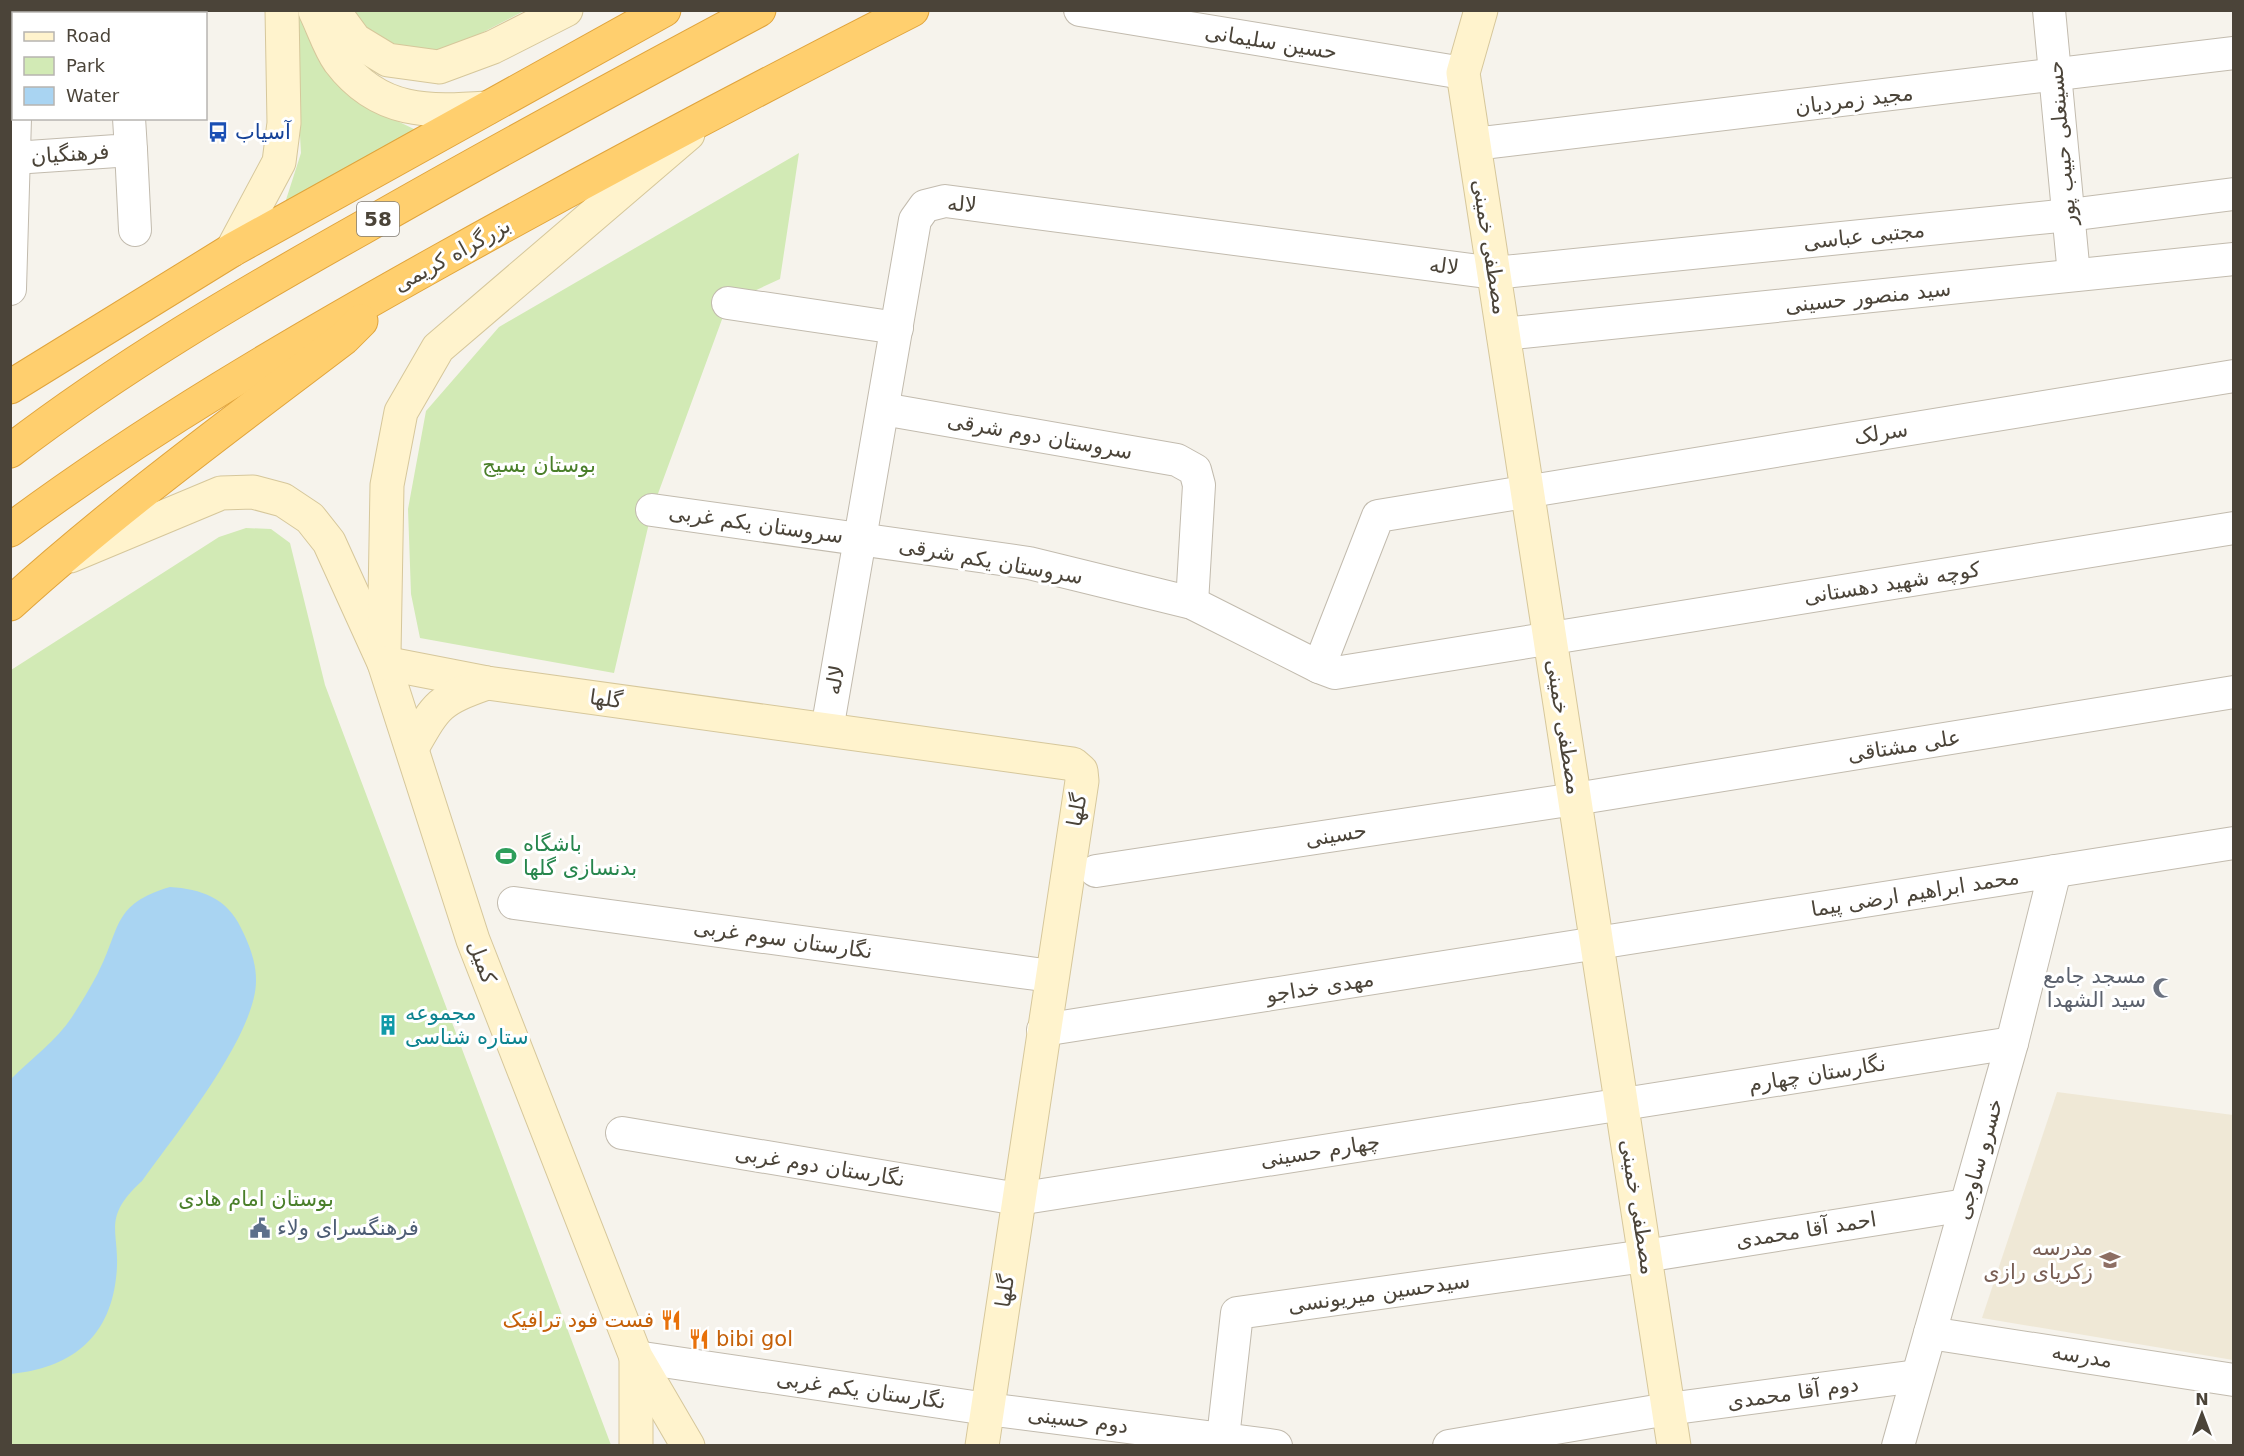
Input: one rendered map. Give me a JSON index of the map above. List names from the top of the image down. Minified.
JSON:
{"streets":{"highway":["58","بزرگراه کریمی"],"street":["حسین سلیمانی","مجید زمردیان","حسینعلی حبیب پور","فرهنگیان","لاله","مجتبی عباسی","مصطفی خمینی","سید منصور حسینی","سرلک","سروستان دوم شرقی","سروستان یکم غربی","سروستان یکم شرقی","کوچه شهید دهستانی","گلها","علی مشتاقی","حسینی","محمد ابراهیم ارضی پیما","نگارستان سوم غربی","کمیل","مهدی خداجو","نگارستان چهارم","چهارم حسینی","خسرو ساوجی","نگارستان دوم غربی","احمد آقا محمدی","سیدحسین میریونسی","مدرسه","نگارستان یکم غربی","دوم آقا محمدی","دوم حسینی"]},"crossings":[["حسین سلیمانی","مصطفی خمینی"],["مجید زمردیان","حسینعلی حبیب پور"],["مجید زمردیان","مصطفی خمینی"],["حسینعلی حبیب پور","مجتبی عباسی"],["حسینعلی حبیب پور","سید منصور حسینی"],["لاله","مجتبی عباسی"],["لاله","مصطفی خمینی"],["لاله","سروستان دوم شرقی"],["لاله","سروستان یکم غربی"],["لاله","سروستان یکم شرقی"],["لاله","گلها"],["مجتبی عباسی","مصطفی خمینی"],["مصطفی خمینی","سید منصور حسینی"],["مصطفی خمینی","سرلک"],["مصطفی خمینی","کوچه شهید دهستانی"],["مصطفی خمینی","علی مشتاقی"],["مصطفی خمینی","حسینی"],["مصطفی خمینی","محمد ابراهیم ارضی پیما"],["مصطفی خمینی","مهدی خداجو"],["مصطفی خمینی","نگارستان چهارم"],["مصطفی خمینی","چهارم حسینی"],["مصطفی خمینی","احمد آقا محمدی"],["مصطفی خمینی","سیدحسین میریونسی"],["مصطفی خمینی","دوم آقا محمدی"],["سرلک","سروستان یکم شرقی"],["سرلک","کوچه شهید دهستانی"],["سروستان دوم شرقی","سروستان یکم شرقی"],["سروستان یکم غربی","سروستان یکم شرقی"],["سروستان یکم شرقی","کوچه شهید دهستانی"],["گلها","نگارستان سوم غربی"],["گلها","کمیل"],["گلها","مهدی خداجو"],["گلها","چهارم حسینی"],["گلها","نگارستان دوم غربی"],["گلها","نگارستان یکم غربی"],["گلها","دوم حسینی"],["علی مشتاقی","حسینی"],["محمد ابراهیم ارضی پیما","مهدی خداجو"],["محمد ابراهیم ارضی پیما","خسرو ساوجی"],["کمیل","نگارستان یکم غربی"],["نگارستان چهارم","چهارم حسینی"],["نگارستان چهارم","خسرو ساوجی"],["چهارم حسینی","نگارستان دوم غربی"],["خسرو ساوجی","احمد آقا محمدی"],["خسرو ساوجی","مدرسه"],["خسرو ساوجی","دوم آقا محمدی"],["احمد آقا محمدی","سیدحسین میریونسی"],["سیدحسین میریونسی","دوم حسینی"],["نگارستان یکم غربی","دوم حسینی"]],"parks":["بوستان بسیج","بوستان امام هادی"],"places":{"bus stop":["آسیاب"],"sports":["باشگاه بدنسازی گلها"],"mosque":["مسجد جامع سید الشهدا"],"building":["مجموعه ستاره شناسی"],"public building":["فرهنگسرای ولاء"],"school or university":["مدرسه زکریای رازی"],"restaurant":["فست فود ترافیک","bibi gol"]},"legend":["Road","Park","Water"],"north":"top"}
